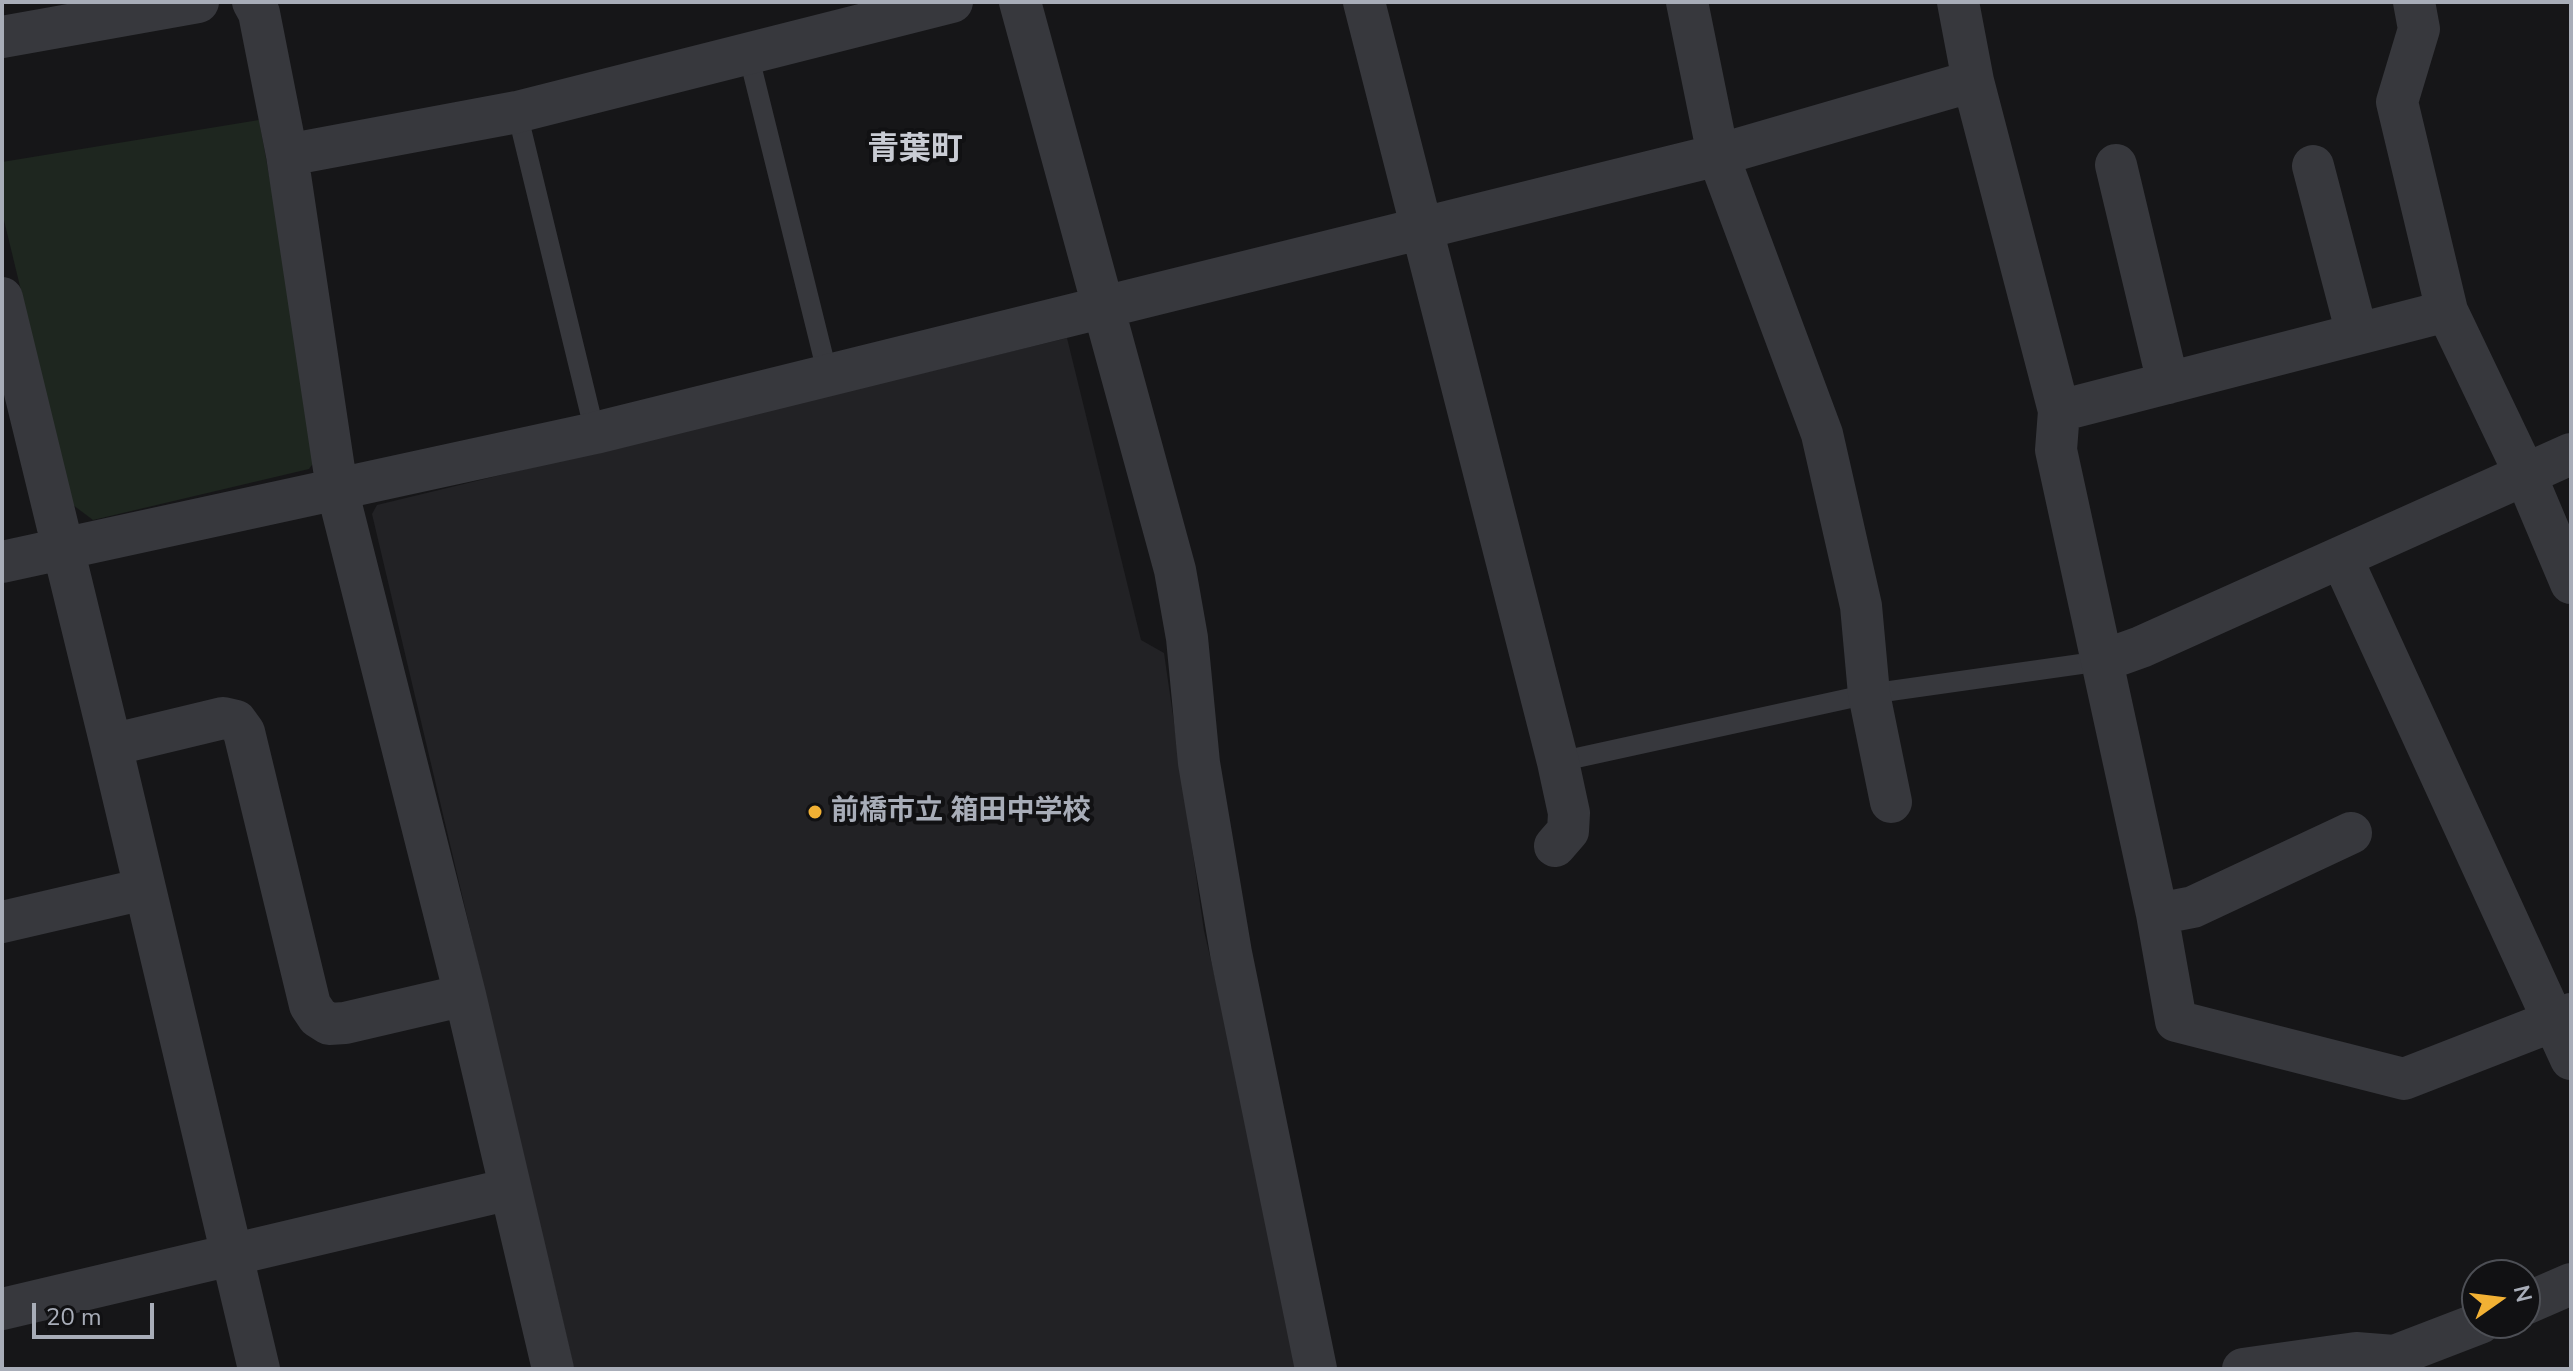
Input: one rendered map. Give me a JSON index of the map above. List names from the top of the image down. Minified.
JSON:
{"districts":["青葉町"],"places":["前橋市立 箱田中学校"],"scale_bar":"20 m","north":"right"}
